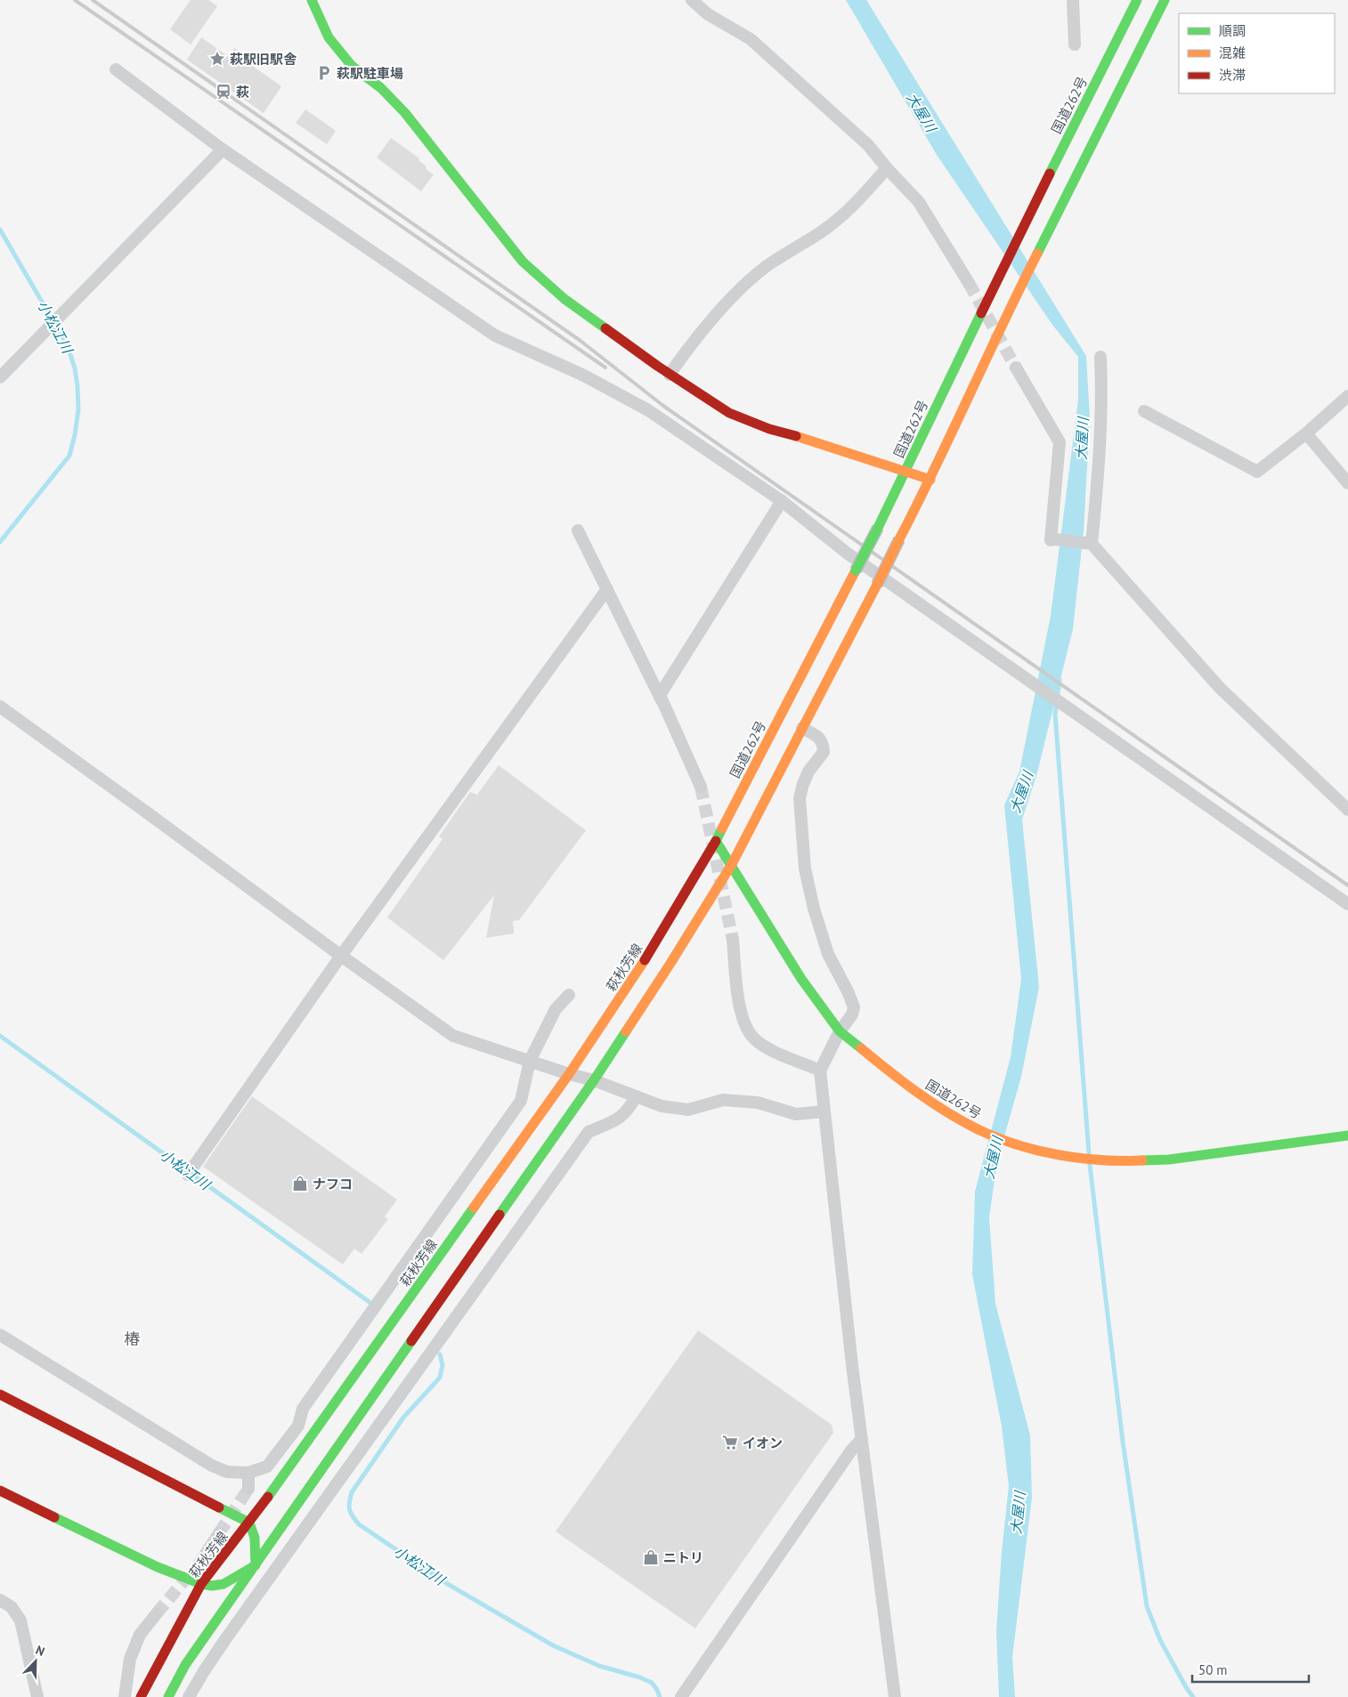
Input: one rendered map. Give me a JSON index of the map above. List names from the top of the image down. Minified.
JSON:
{"streets":{"main road":["国道262号","萩秋芳線"]},"crossings":[["国道262号","萩秋芳線"]],"districts":["椿"],"water":["大屋川","小松江川"],"places":{"place":["萩駅旧駅舎"],"parking":["萩駅駐車場"],"station":["萩"],"shop":["ナフコ","ニトリ"],"supermarket":["イオン"]},"legend":["順調","混雑","渋滞"],"scale_bar":"50 m","north":"top right"}
